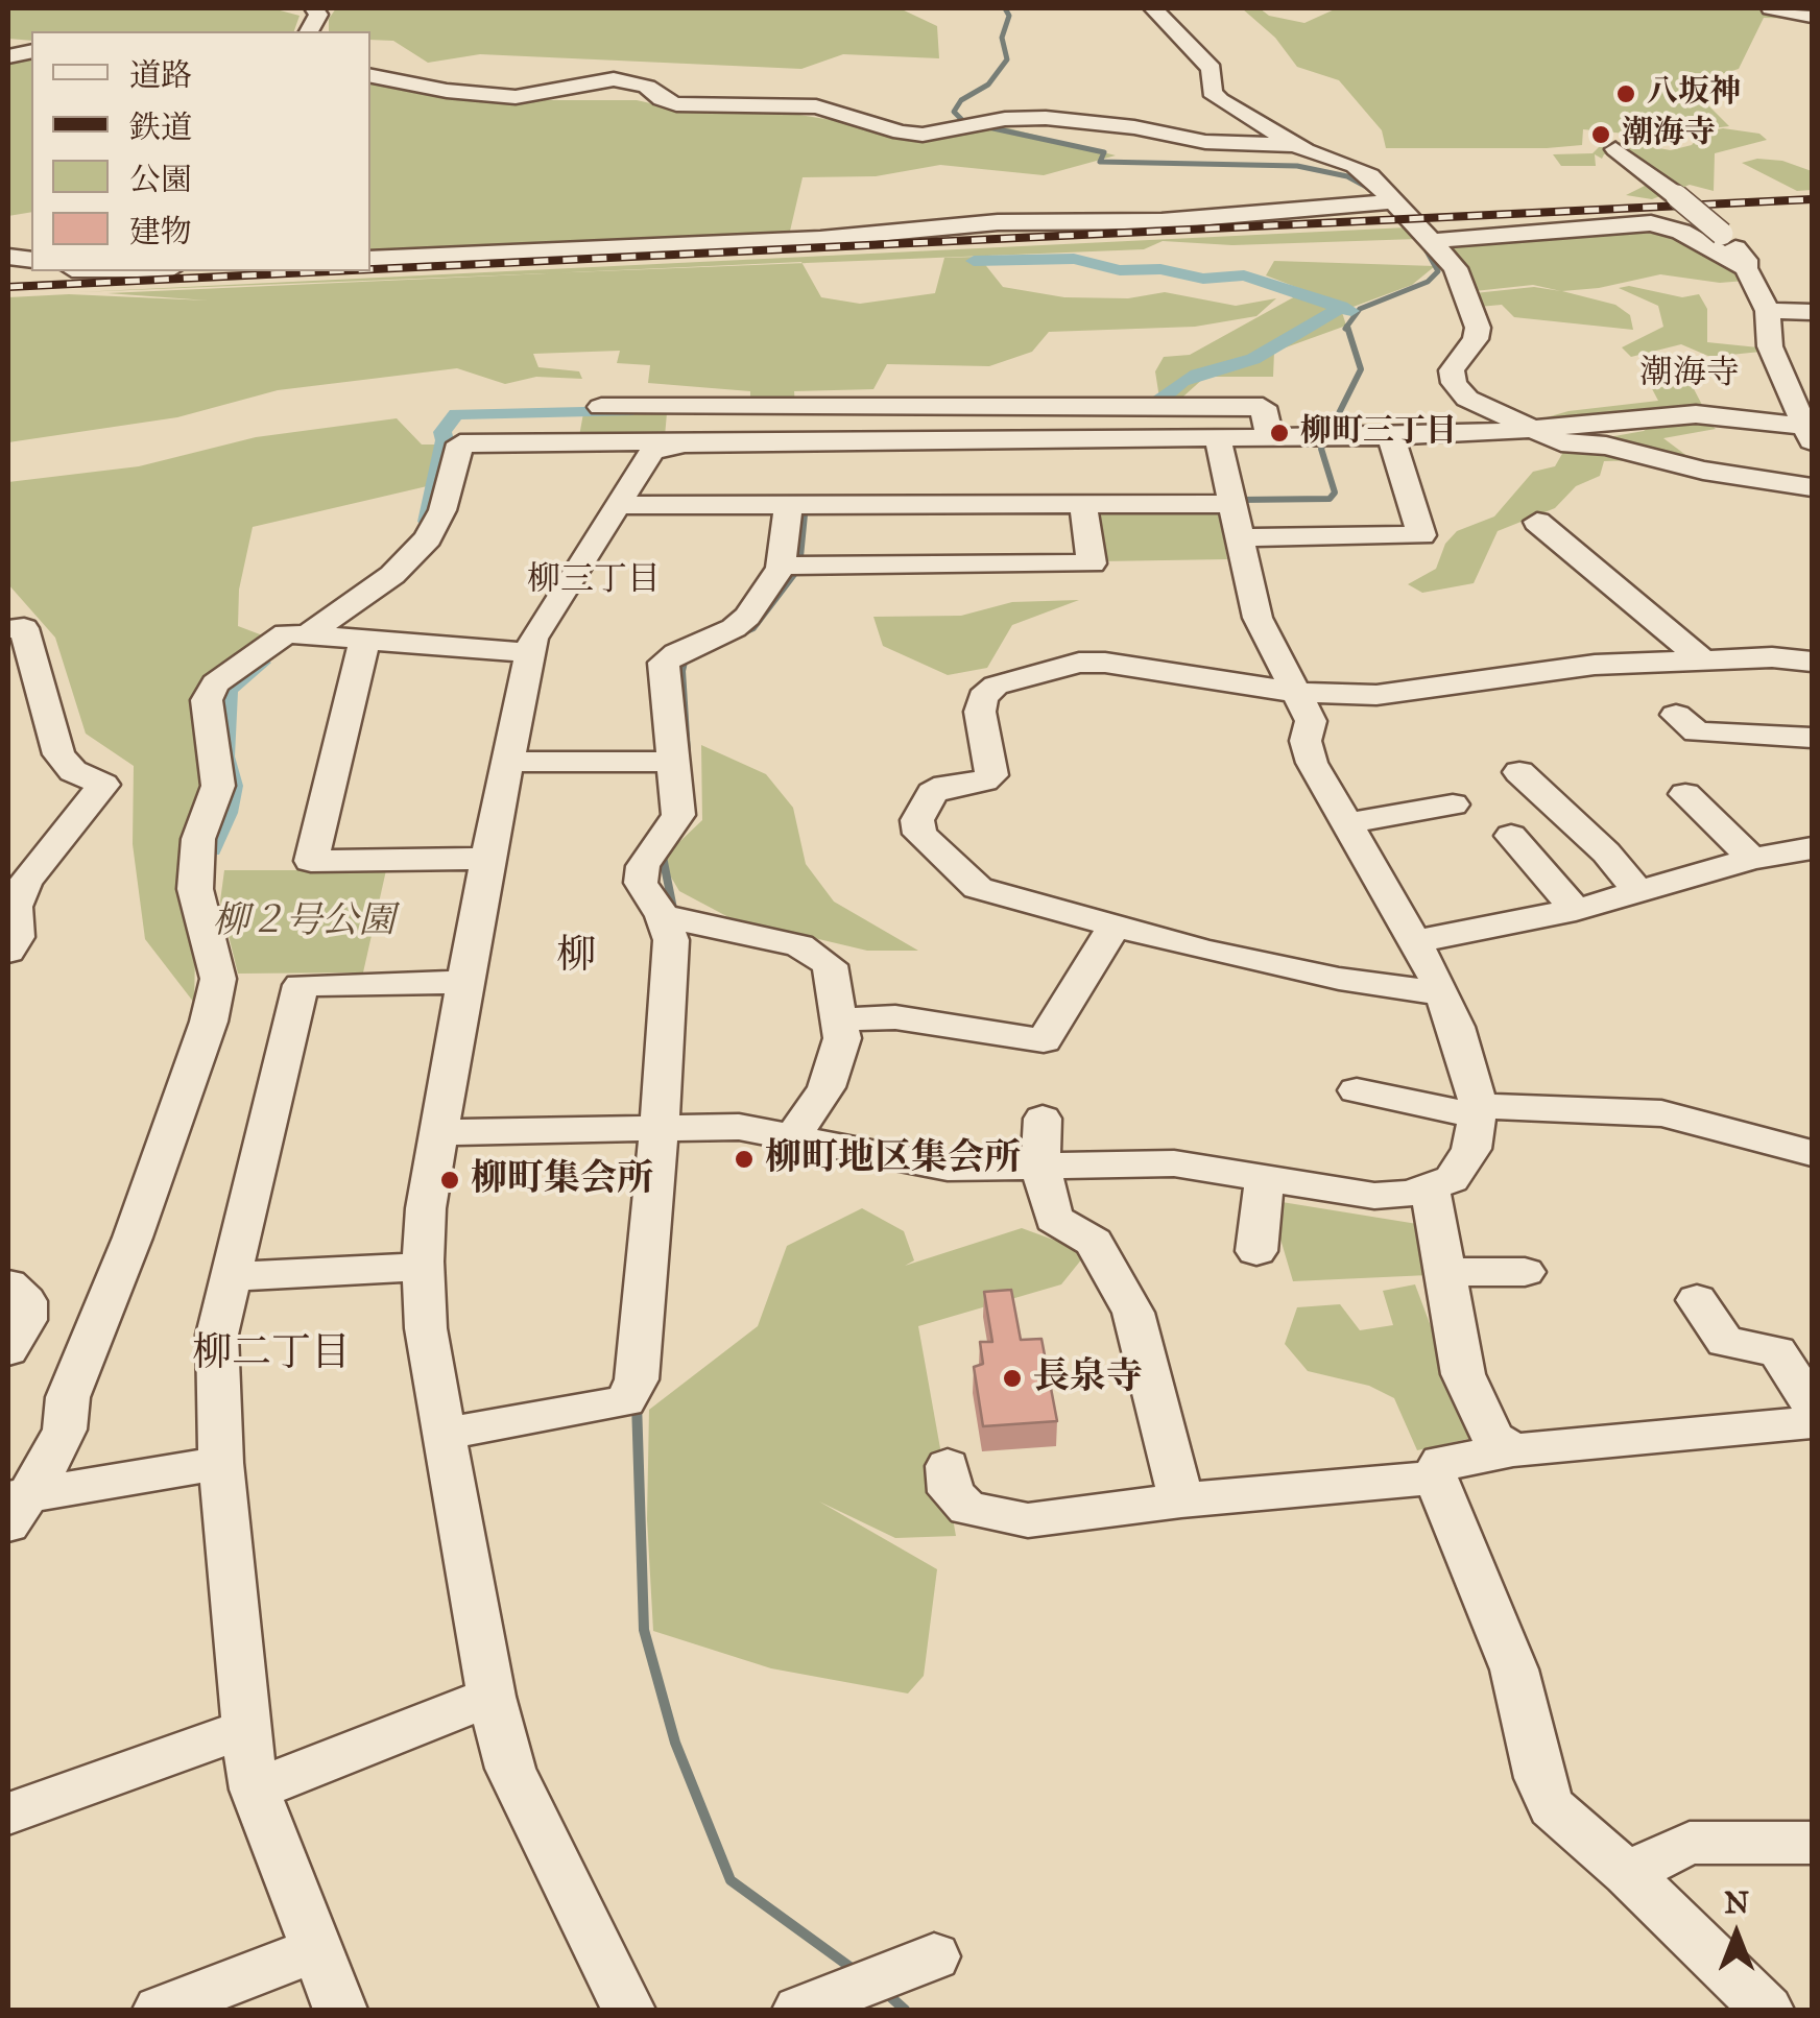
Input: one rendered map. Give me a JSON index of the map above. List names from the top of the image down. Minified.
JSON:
{"districts":["潮海寺","柳三丁目","柳","柳二丁目"],"parks":["柳２号公園"],"places":["八坂神","潮海寺","柳町三丁目","柳町地区集会所","柳町集会所","長泉寺"],"legend":["道路","鉄道","公園","建物"],"north":"top"}
